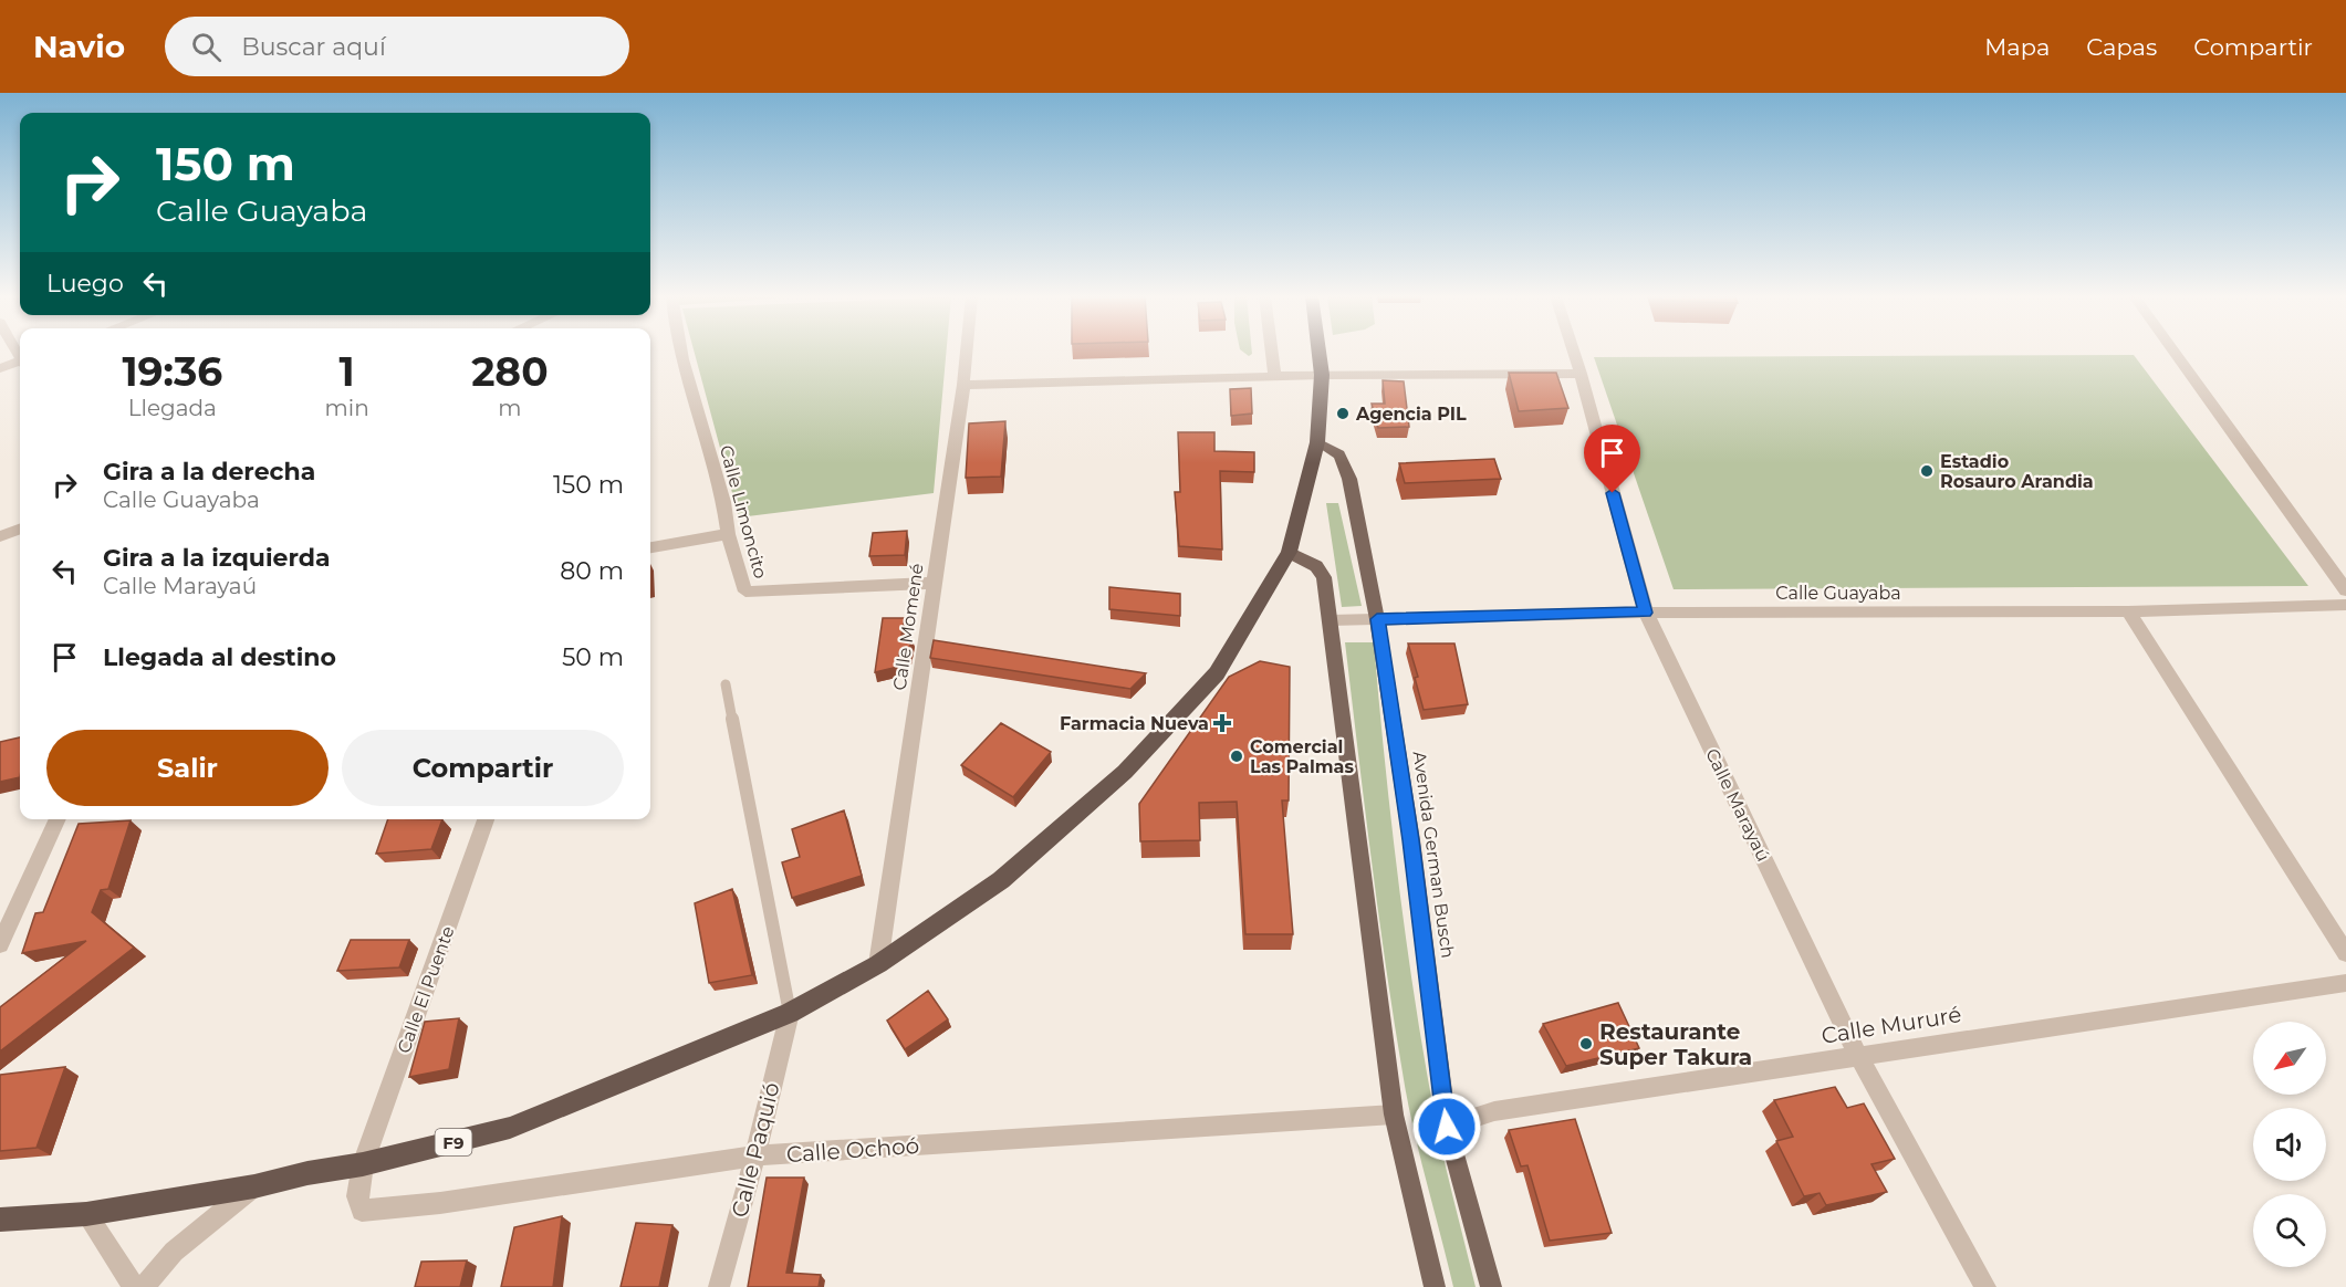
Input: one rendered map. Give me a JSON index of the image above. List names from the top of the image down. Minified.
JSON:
{"streets":{"highway":["F9"],"main road":["Avenida German Busch"],"street":["Calle Limoncito","Calle Guayaba","Calle Momené","Calle Marayaú","Calle El Puente","Calle Mururé","Calle Paquió","Calle Ochoó"]},"crossings":[["Calle Limoncito","Calle Momené"],["Calle Guayaba","Calle Marayaú"],["Calle Guayaba","Avenida German Busch"],["Calle Momené","F9"],["Calle Marayaú","Calle Mururé"],["Avenida German Busch","Calle Mururé"],["Avenida German Busch","F9"],["Calle El Puente","F9"],["Calle El Puente","Calle Ochoó"],["F9","Calle Paquió"],["F9","Calle Ochoó"],["Calle Paquió","Calle Ochoó"]],"places":{"other":["Agencia PIL","Estadio Rosauro Arandia","Comercial Las Palmas","Restaurante Super Takura"],"health":["Farmacia Nueva"]},"north":"bottom left","page":{"header":"Navio","search":"Buscar aquí","nav":["Mapa","Capas","Compartir"],"turn":["150 m","Calle Guayaba"],"then":"Luego","eta":["19:36","Llegada","1","min","280","m"],"list":[{"name":"Gira a la derecha","note":"Calle Guayaba","value":"150 m"},{"name":"Gira a la izquierda","note":"Calle Marayaú","value":"80 m"},{"name":"Llegada al destino","value":"50 m"}],"buttons":["Salir","Compartir"]}}
